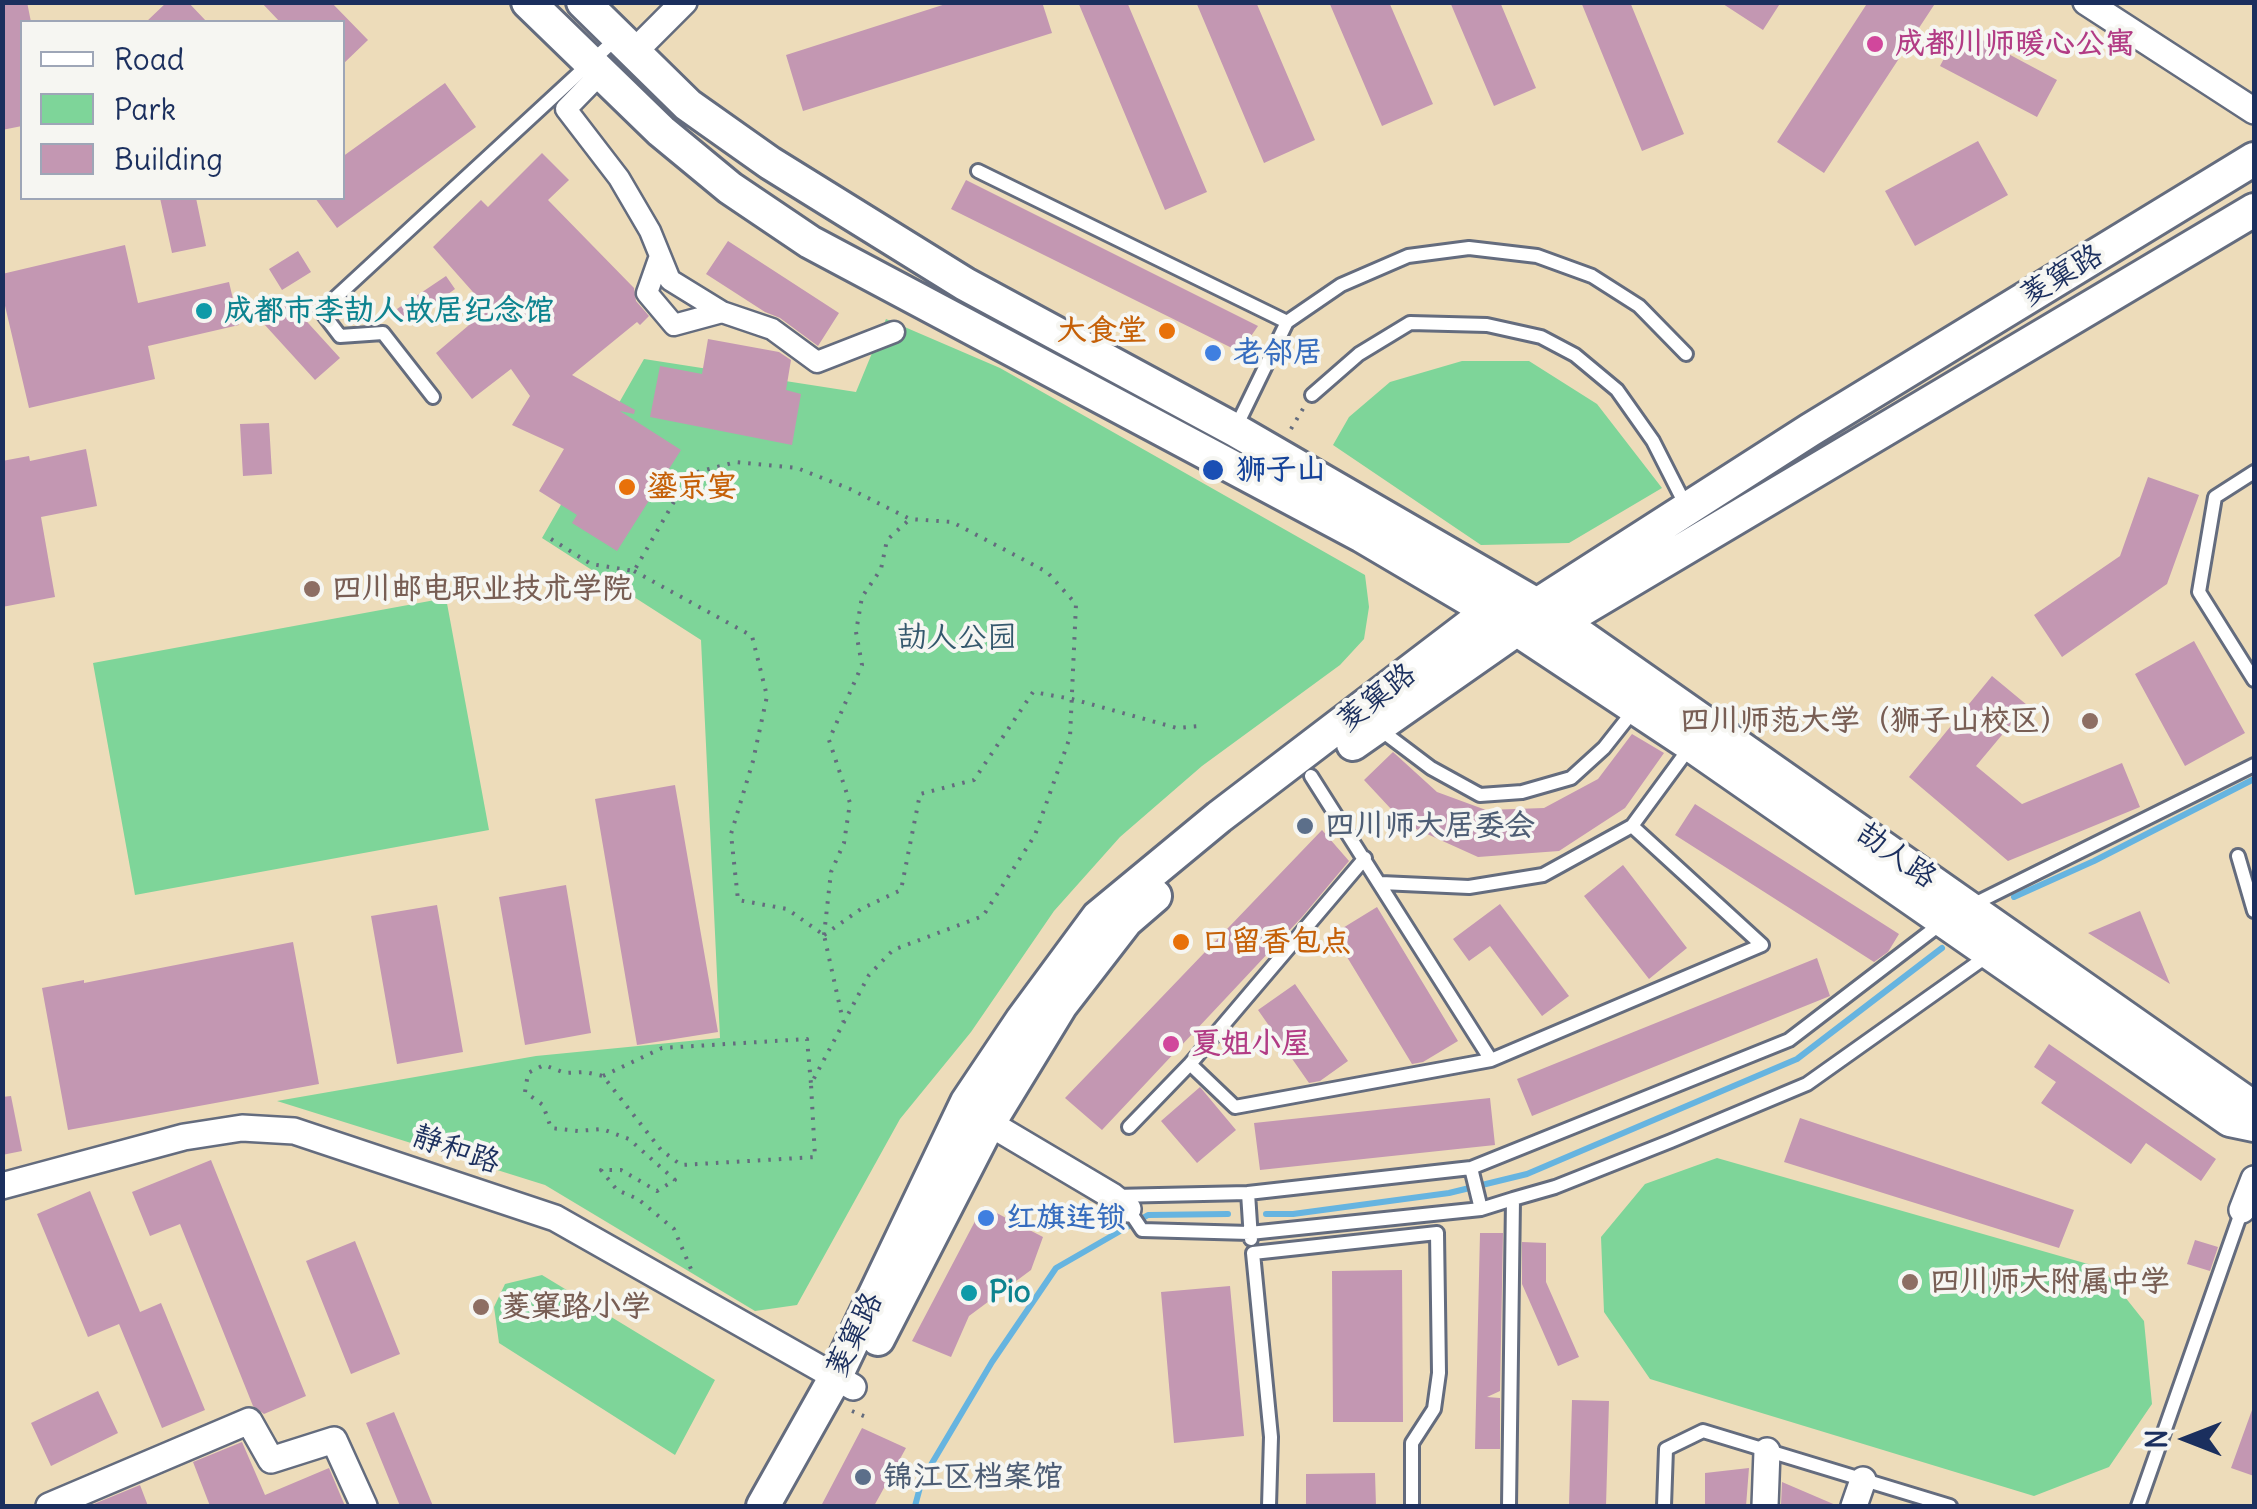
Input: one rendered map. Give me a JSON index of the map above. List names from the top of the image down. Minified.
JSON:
{"streets":{"street":["菱窠路","劼人路","静和路"]},"crossings":[["菱窠路","劼人路"],["菱窠路","静和路"]],"parks":["劼人公园"],"places":["成都川师暖心公寓","成都市李劼人故居纪念馆","大食堂","老邻居","狮子山","鎏京宴","四川邮电职业技术学院","四川师范大学（狮子山校区）","四川师大居委会","口留香包点","夏姐小屋","红旗连锁","四川师大附属中学","Pio","菱窠路小学","锦江区档案馆"],"legend":["Road","Park","Building"],"north":"left"}
